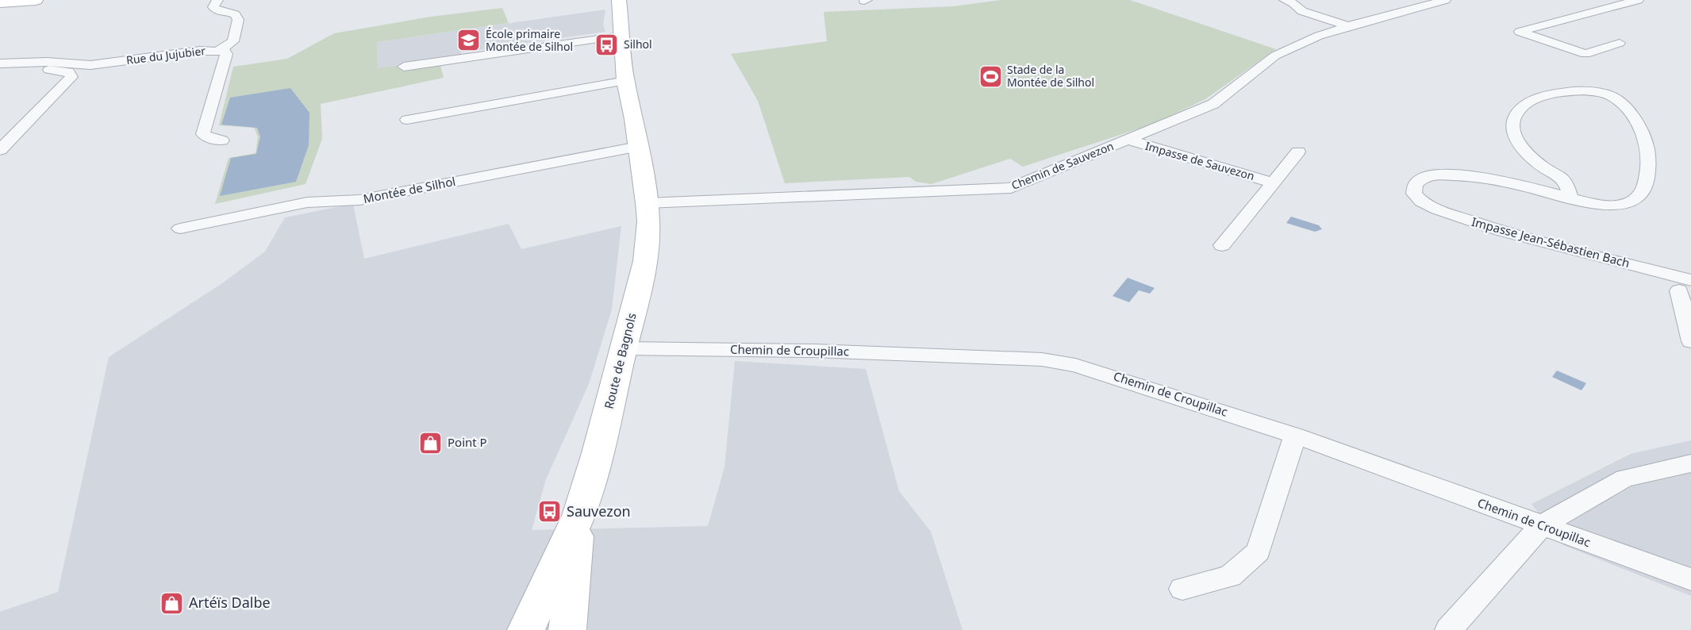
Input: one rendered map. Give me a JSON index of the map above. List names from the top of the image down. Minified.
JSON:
{"streets":{"main road":["Route de Bagnols"],"street":["Rue du Jujubier","Impasse de Sauvezon","Chemin de Sauvezon","Montée de Silhol","Impasse Jean-Sébastien Bach","Chemin de Croupillac"]},"crossings":[["Impasse de Sauvezon","Chemin de Sauvezon"],["Chemin de Sauvezon","Route de Bagnols"],["Chemin de Croupillac","Route de Bagnols"]],"places":{"school or university":["École primaire Montée de Silhol"],"bus stop":["Silhol","Sauvezon"],"sports":["Stade de la Montée de Silhol"],"shop":["Point P","Artéïs Dalbe"]}}
